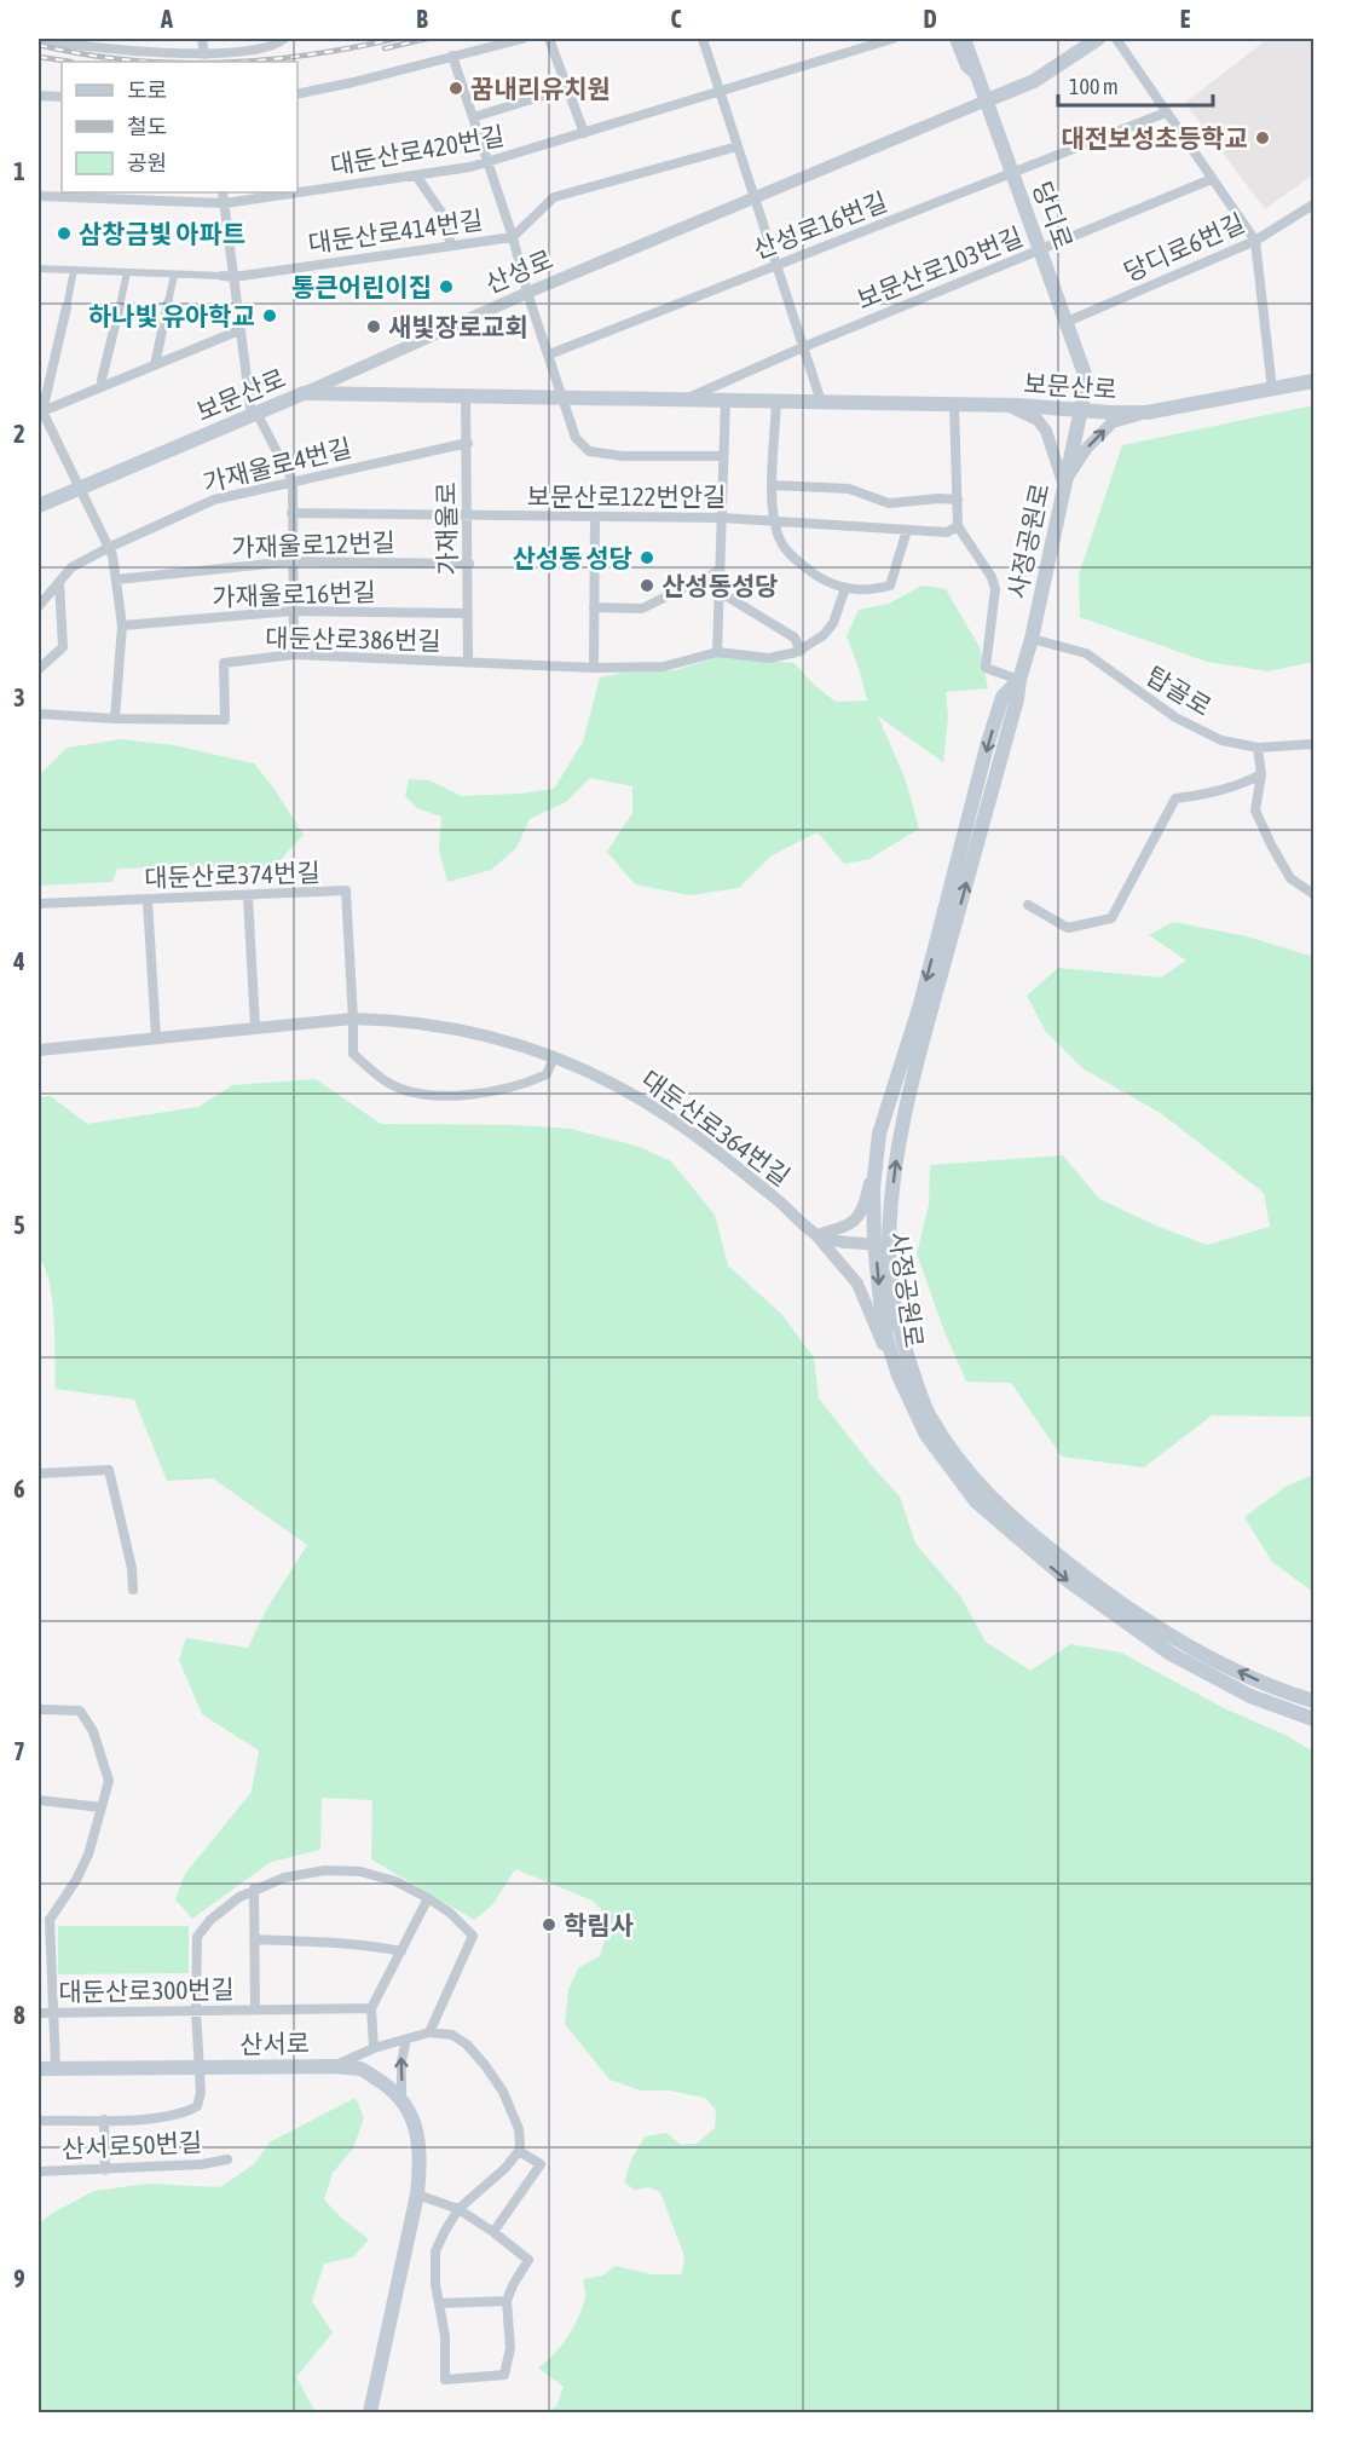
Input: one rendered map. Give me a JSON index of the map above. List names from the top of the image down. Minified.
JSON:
{"streets":{"main road":["당디로","산성로","보문산로","사정공원로","산서로"],"street":["대둔산로420번길","산성로16번길","대둔산로414번길","당디로6번길","보문산로103번길","가재울로4번길","보문산로122번안길","가재울로","가재울로12번길","가재울로16번길","대둔산로386번길","탑골로","대둔산로374번길","대둔산로364번길","대둔산로300번길","산서로50번길"]},"crossings":[["당디로","산성로16번길"],["당디로","당디로6번길"],["당디로","보문산로103번길"],["당디로","산성로"],["당디로","보문산로"],["당디로","사정공원로"],["보문산로103번길","보문산로"],["산성로","보문산로"],["보문산로","가재울로"],["보문산로","사정공원로"],["가재울로4번길","가재울로"],["보문산로122번안길","가재울로"],["가재울로","가재울로12번길"],["가재울로","가재울로16번길"],["가재울로","대둔산로386번길"],["사정공원로","탑골로"],["사정공원로","대둔산로364번길"],["대둔산로374번길","대둔산로364번길"]],"places":["꿈내리유치원","대전보성초등학교","삼창금빛 아파트","통큰어린이집","하나빛 유아학교","새빛장로교회","산성동 성당","산성동성당","학림사"],"legend":["도로","철도","공원"],"scale_bar":"100 m","grid":{"columns":["A","B","C","D","E"],"rows":["1","2","3","4","5","6","7","8","9"]}}
